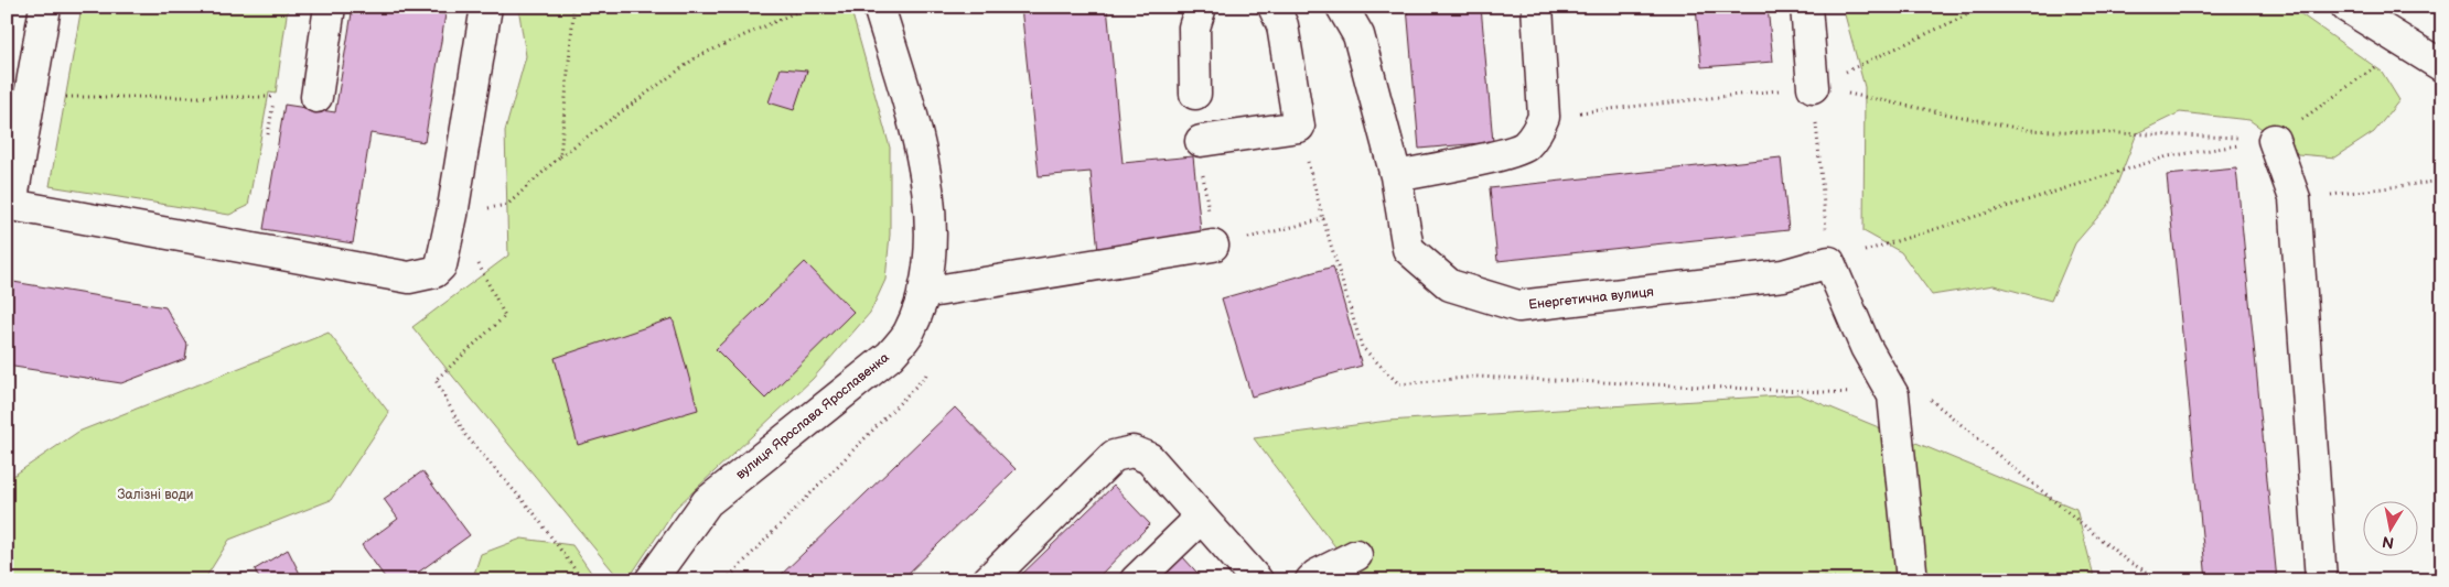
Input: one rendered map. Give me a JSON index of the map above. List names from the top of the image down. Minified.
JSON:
{"streets":{"street":["Енергетична вулиця","вулиця Ярослава Ярославенка"]},"parks":["Залізні води"],"north":"bottom"}
